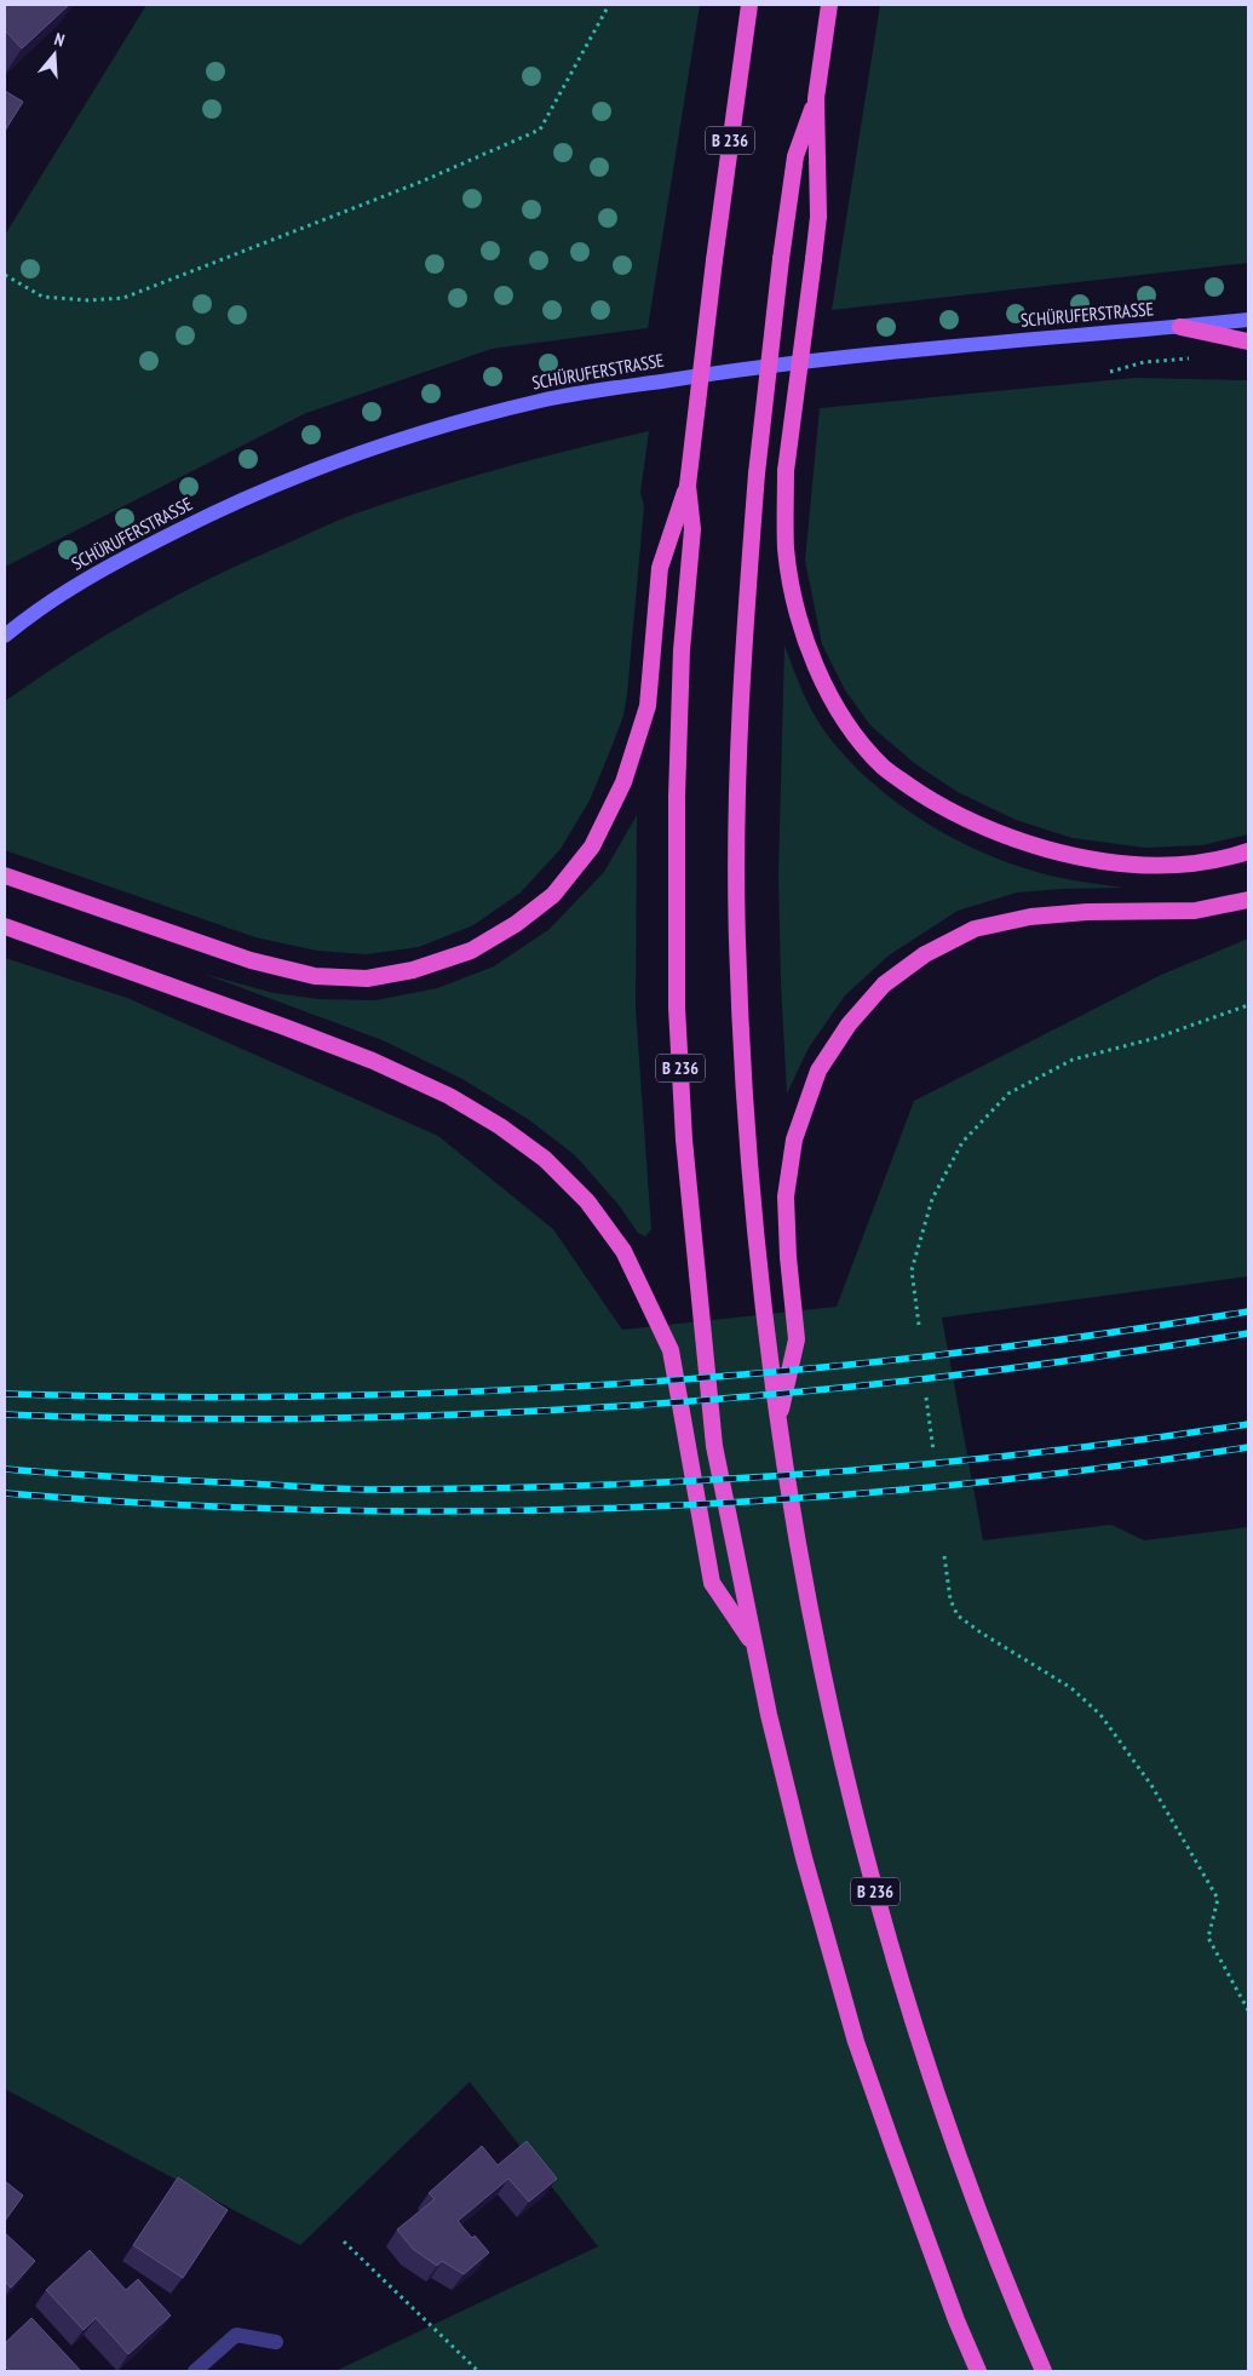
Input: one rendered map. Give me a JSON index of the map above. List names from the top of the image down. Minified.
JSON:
{"streets":{"highway":["B 236"],"main road":["SCHÜRUFERSTRASSE"]},"north":"top"}
